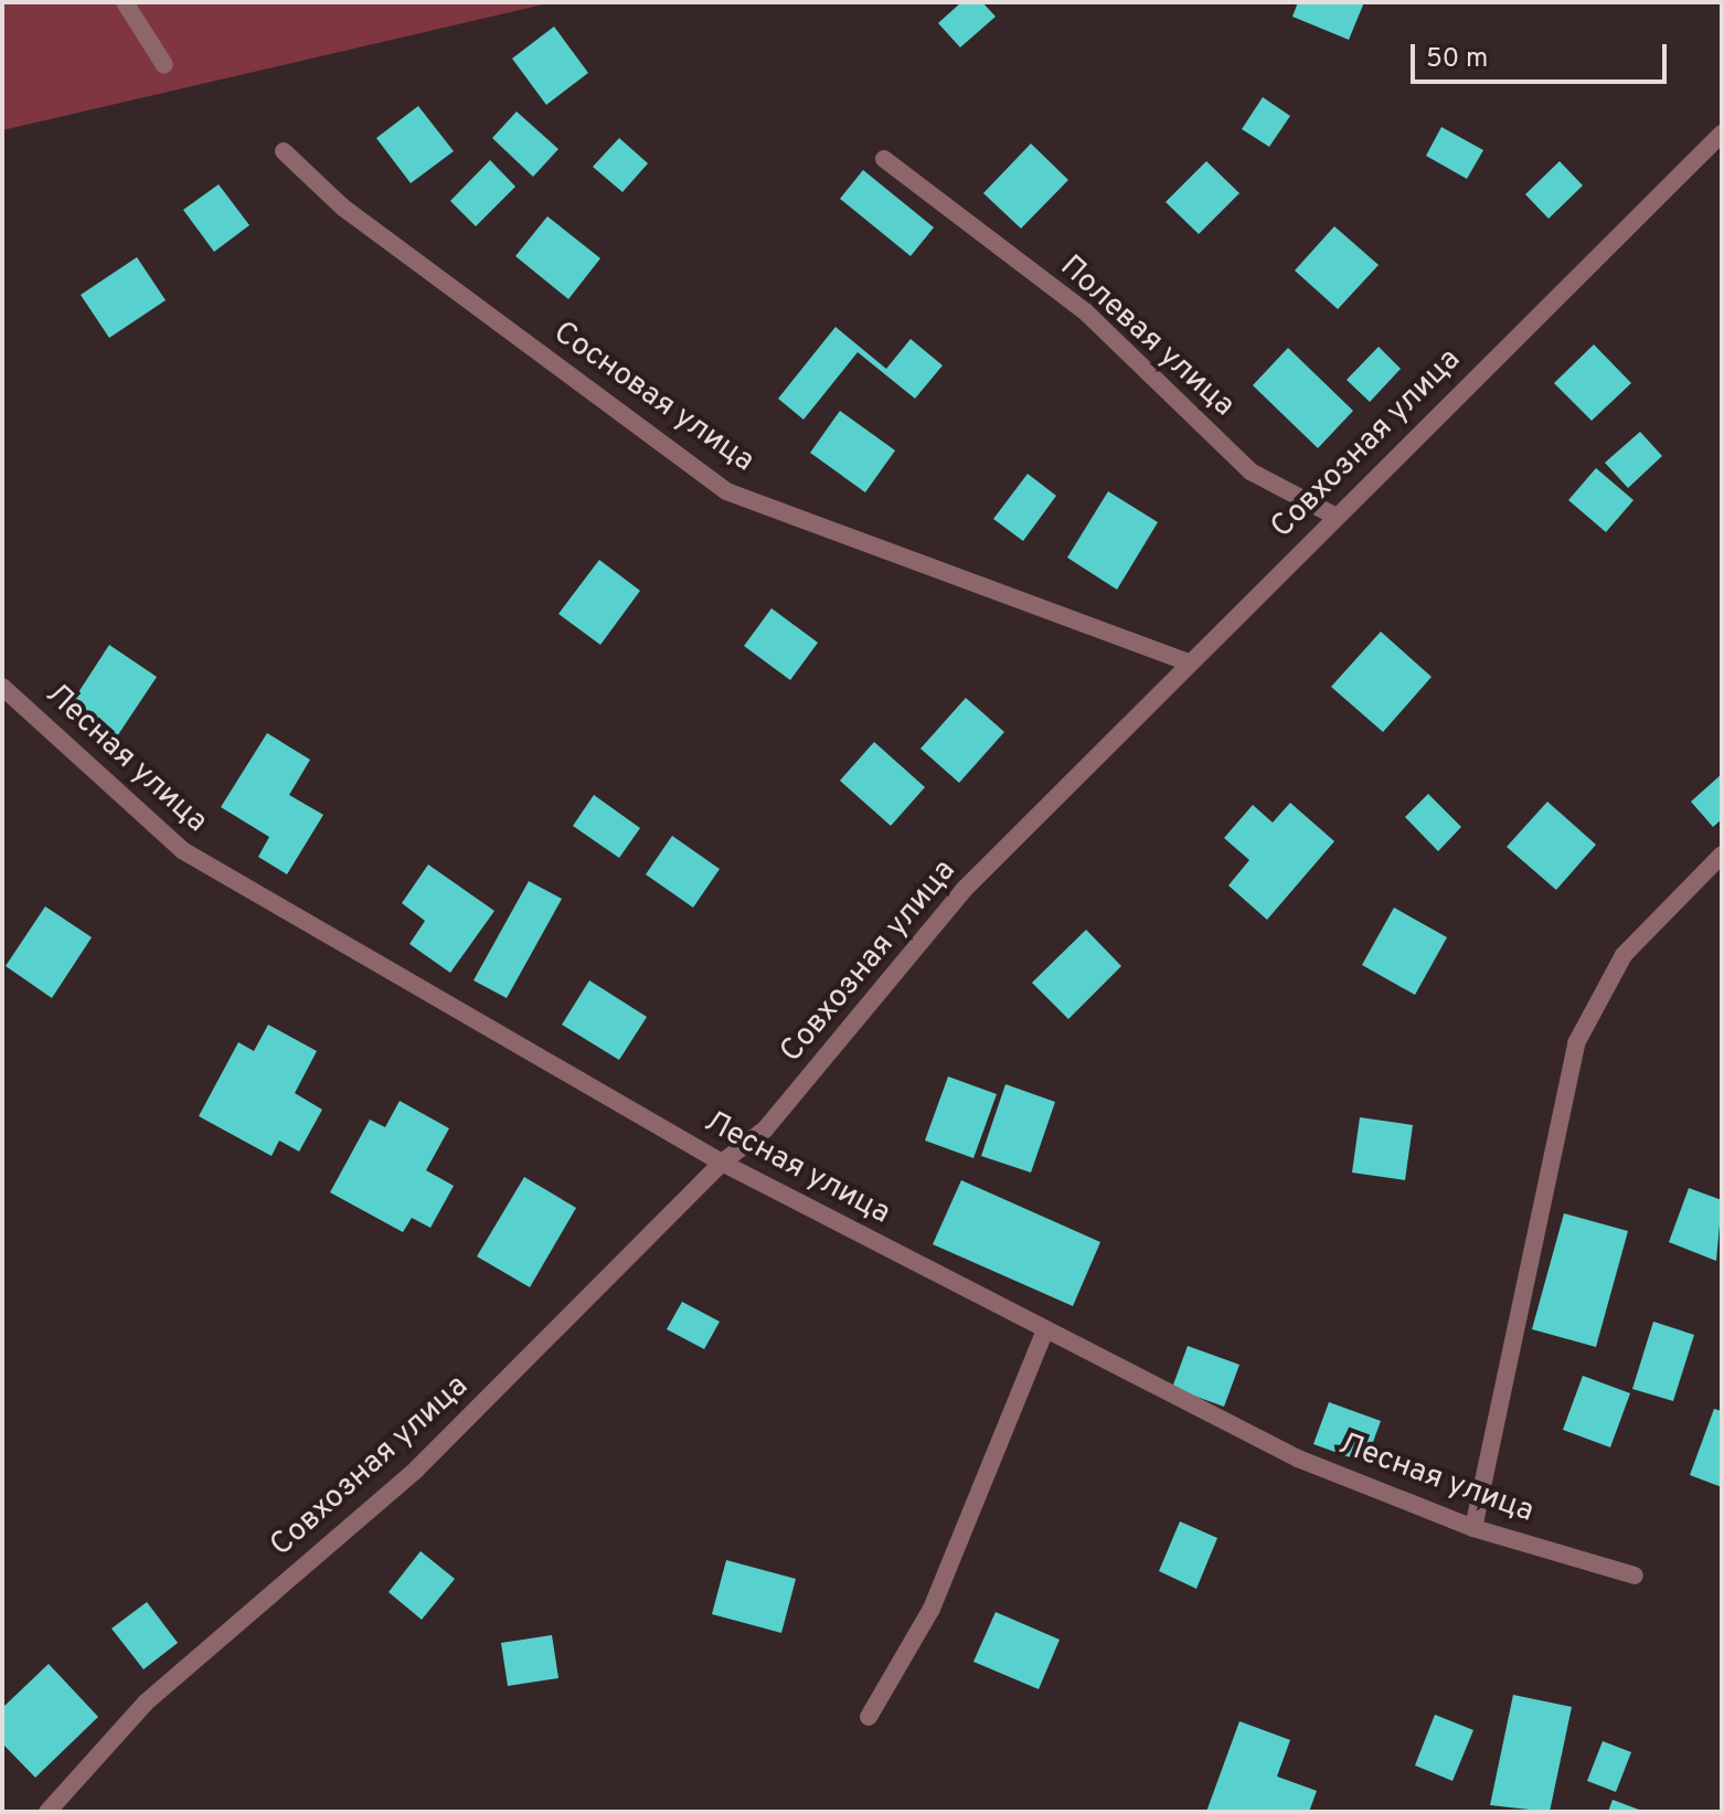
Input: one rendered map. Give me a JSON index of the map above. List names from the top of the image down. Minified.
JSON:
{"streets":{"street":["Полевая улица","Сосновая улица","Совхозная улица","Лесная улица"]},"crossings":[["Полевая улица","Совхозная улица"],["Сосновая улица","Совхозная улица"],["Совхозная улица","Лесная улица"]],"scale_bar":"50 m"}
